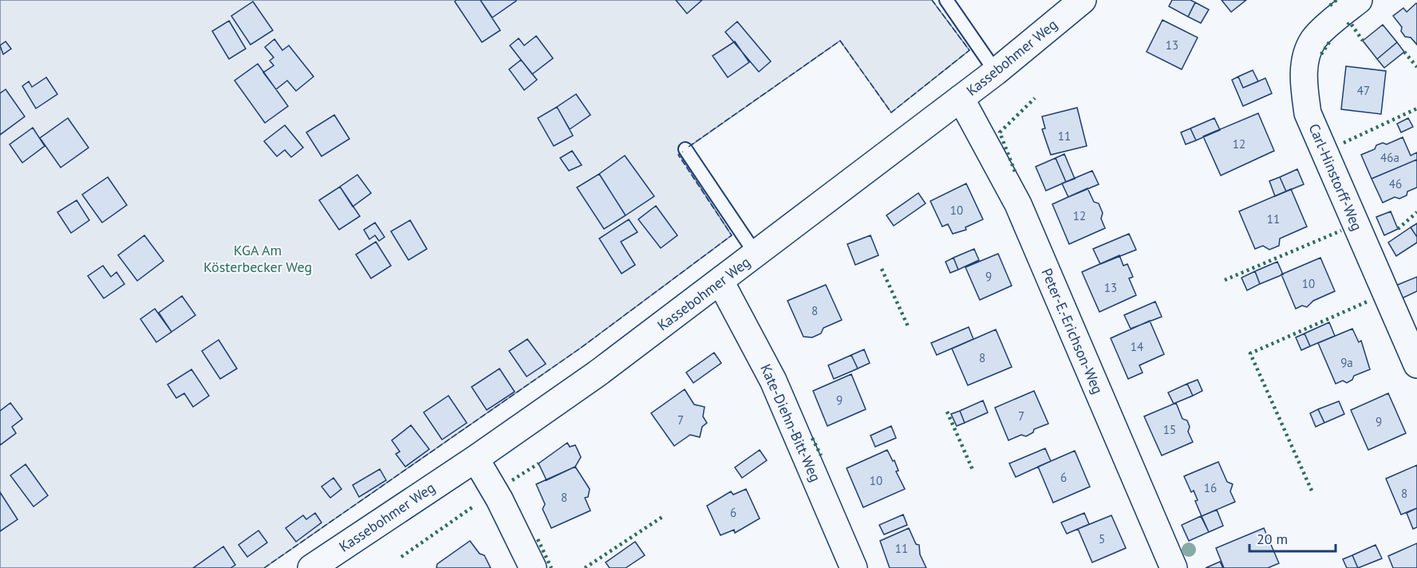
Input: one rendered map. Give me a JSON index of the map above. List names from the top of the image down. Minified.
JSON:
{"streets":{"street":["Kassebohmer Weg","Carl-Hinstorff-Weg","Peter-E.-Erichson-Weg","Kate-Diehn-Bitt-Weg"]},"crossings":[["Kassebohmer Weg","Peter-E.-Erichson-Weg"],["Kassebohmer Weg","Kate-Diehn-Bitt-Weg"]],"parks":["KGA Am Kösterbecker Weg"],"house_numbers":["13","47","11","12","46a","46","10","12","11","9","10","13","8","14","8","9a","9","7","7","9","15","6","10","16","8","8","6","5","11"],"scale_bar":"20 m"}
